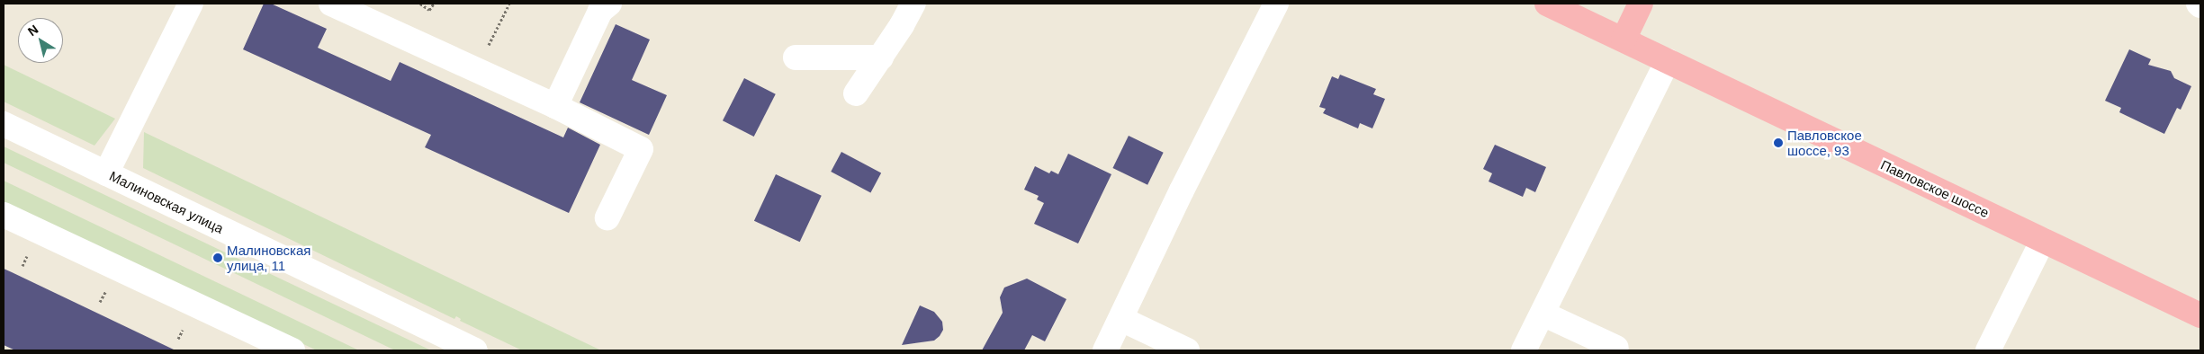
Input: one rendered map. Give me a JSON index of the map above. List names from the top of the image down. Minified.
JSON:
{"streets":{"main road":["Павловское шоссе"],"street":["Малиновская улица"]},"places":["Павловское шоссе, 93","Малиновская улица, 11"],"north":"top left"}
